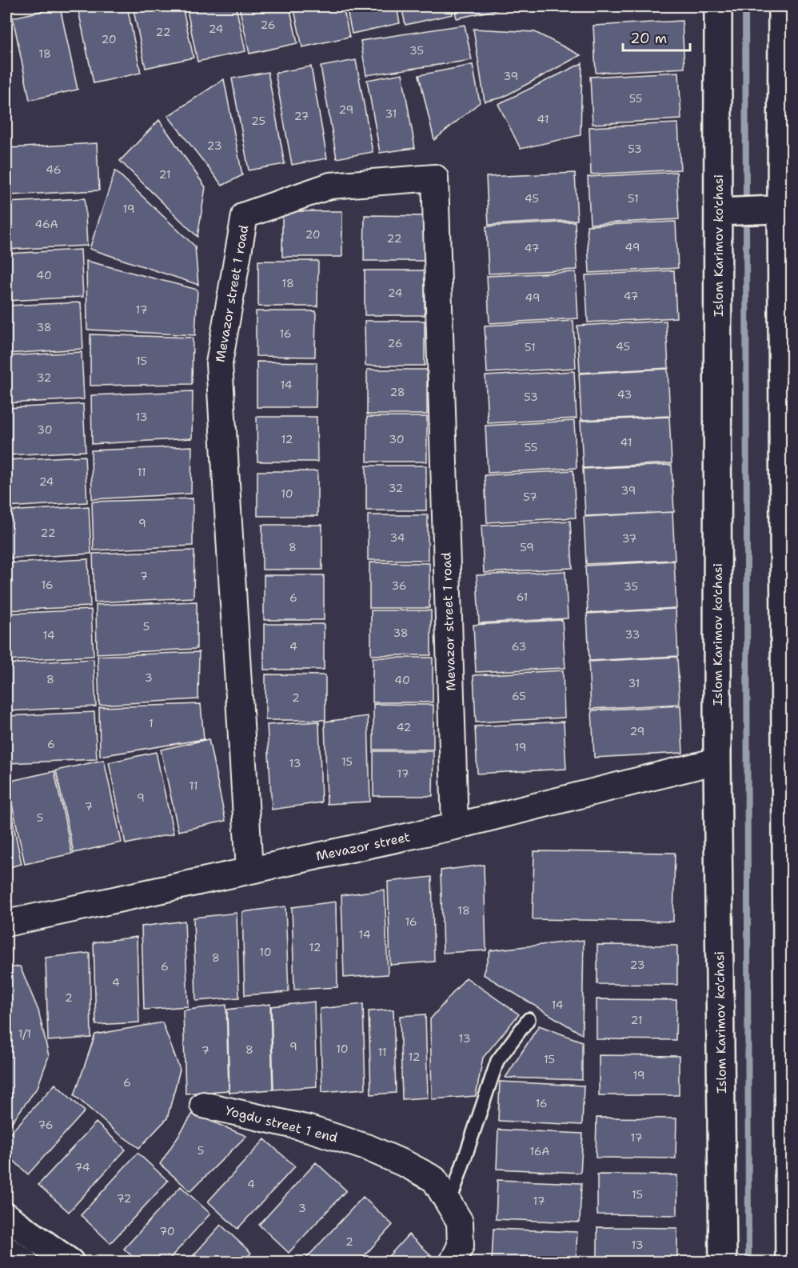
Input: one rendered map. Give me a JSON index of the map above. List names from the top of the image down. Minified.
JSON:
{"streets":{"main road":["Islom Karimov ko'chasi"],"street":["Mevazor street 1 road","Mevazor street","Yogdu street 1 end"]},"crossings":[["Islom Karimov ko'chasi","Mevazor street"],["Mevazor street 1 road","Mevazor street"]],"house_numbers":["26","24","22","20","35","18","39","55","29","31","27","41","25","23","53","46","21","45","51","19","46A","20","22","49","47","40","18","24","47","49","17","38","16","26","45","51","15","32","14","28","43","53","13","30","12","30","41","55","11","24","32","39","10","57","9","22","34","37","8","59","7","16","36","35","61","6","5","38","33","14","4","63","3","8","40","31","65","2","1","42","29","6","19","15","13","17","11","9","7","5","18","16","14","12","10","8","23","6","4","2","14","21","1/1","13","9","10","8","7","11","12","15","19","6","16","76","17","5","16A","74","4","15","72","17","3","70","2","13"],"scale_bar":"20 m"}
